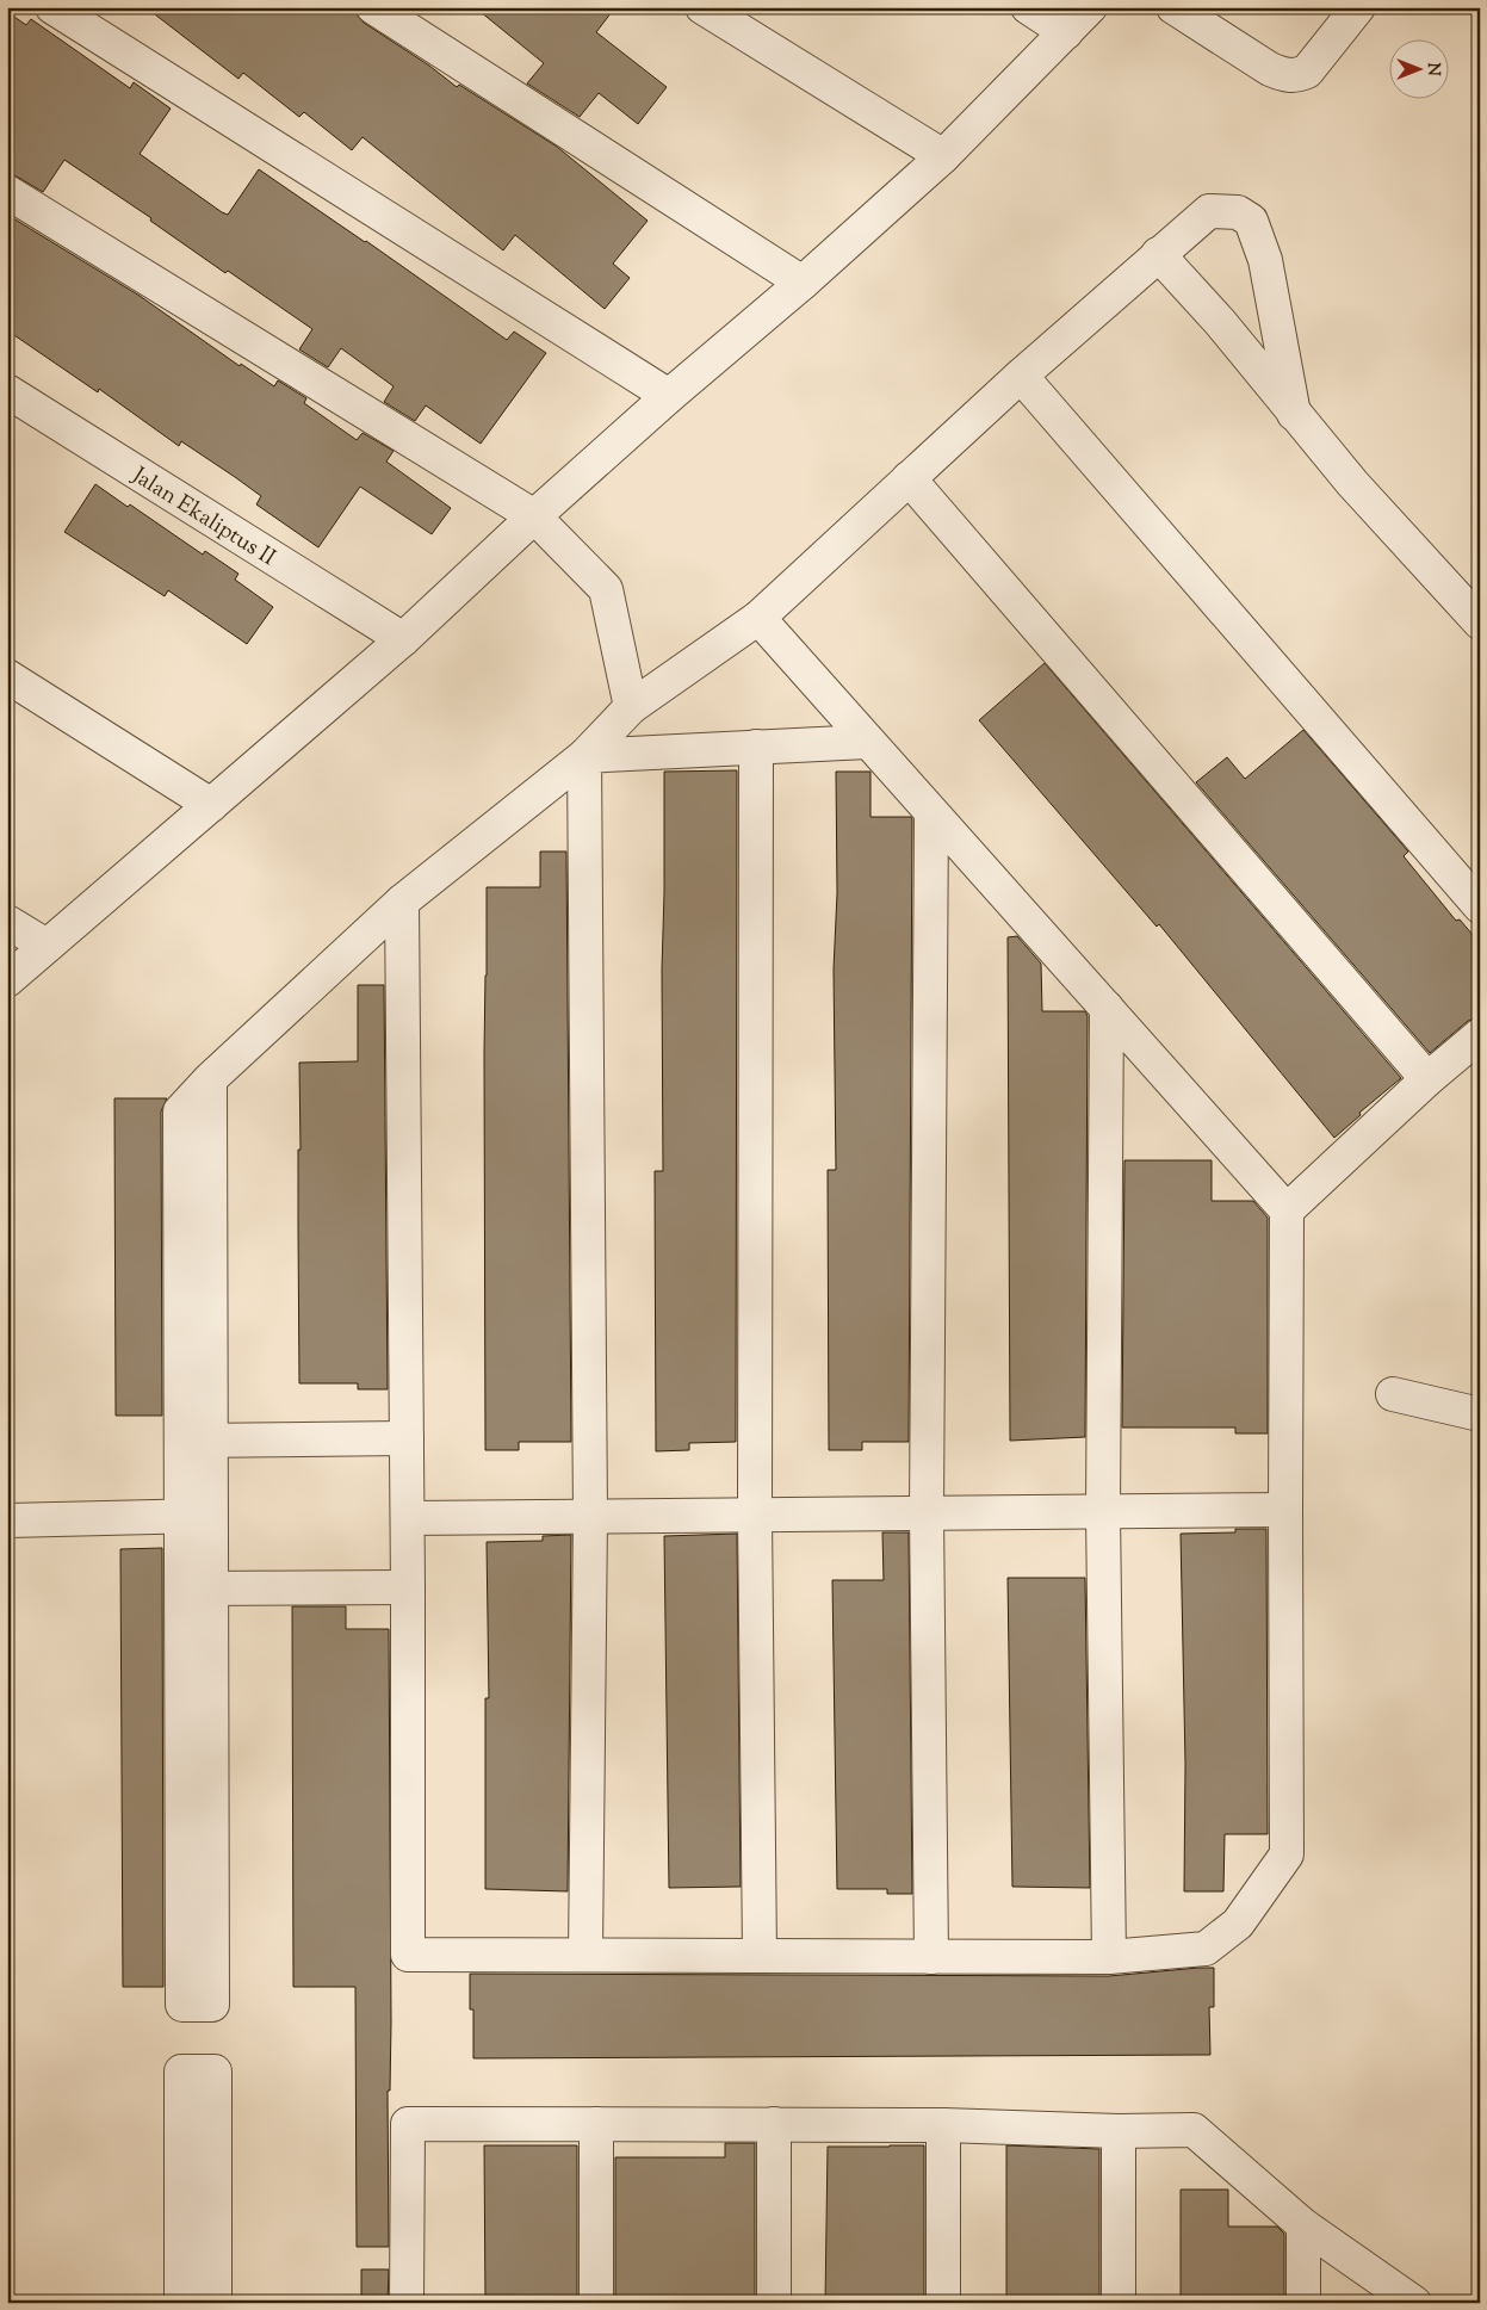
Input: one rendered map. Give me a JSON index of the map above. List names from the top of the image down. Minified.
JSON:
{"streets":{"street":["Jalan Ekaliptus II"]},"north":"right"}
